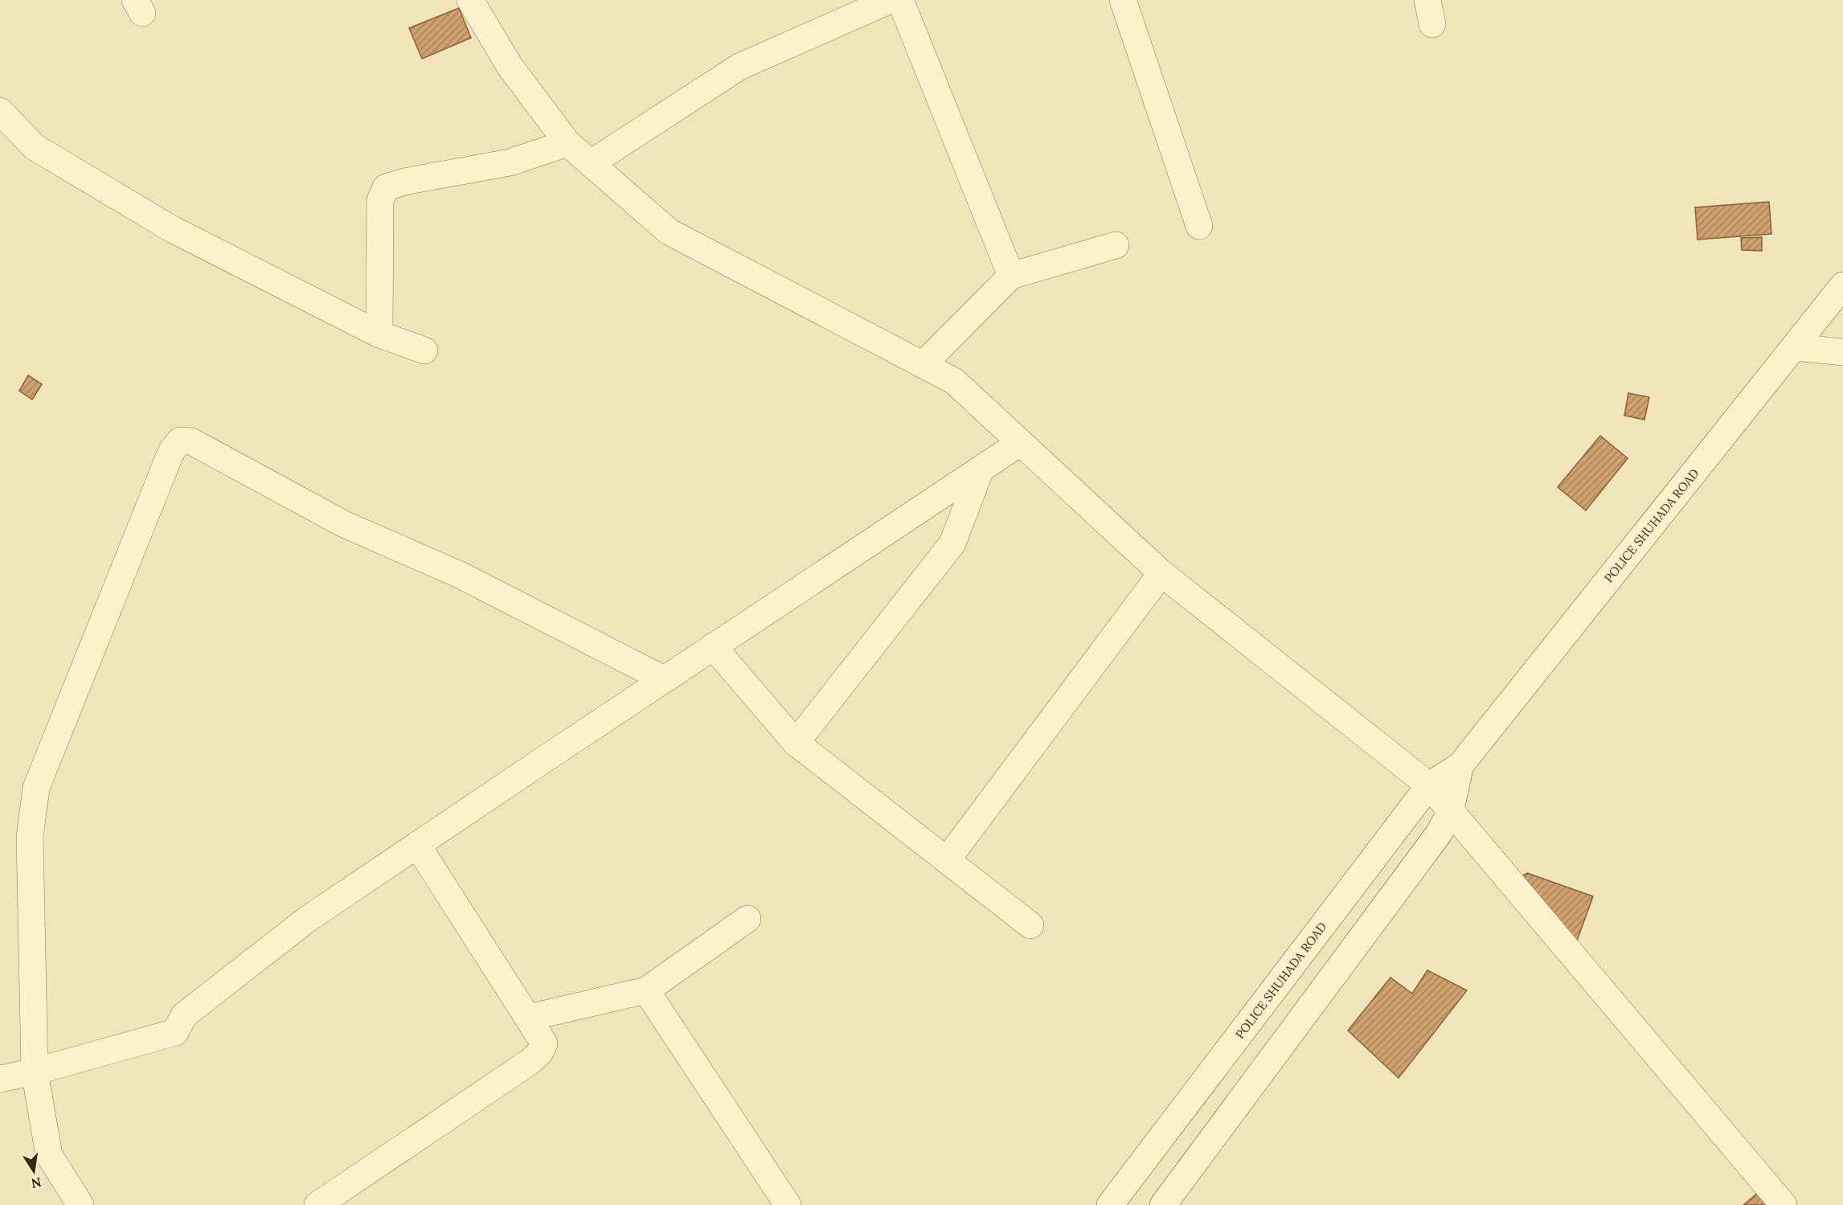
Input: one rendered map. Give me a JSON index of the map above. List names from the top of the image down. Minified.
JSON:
{"streets":{"street":["POLICE SHUHADA ROAD"]},"north":"bottom"}
